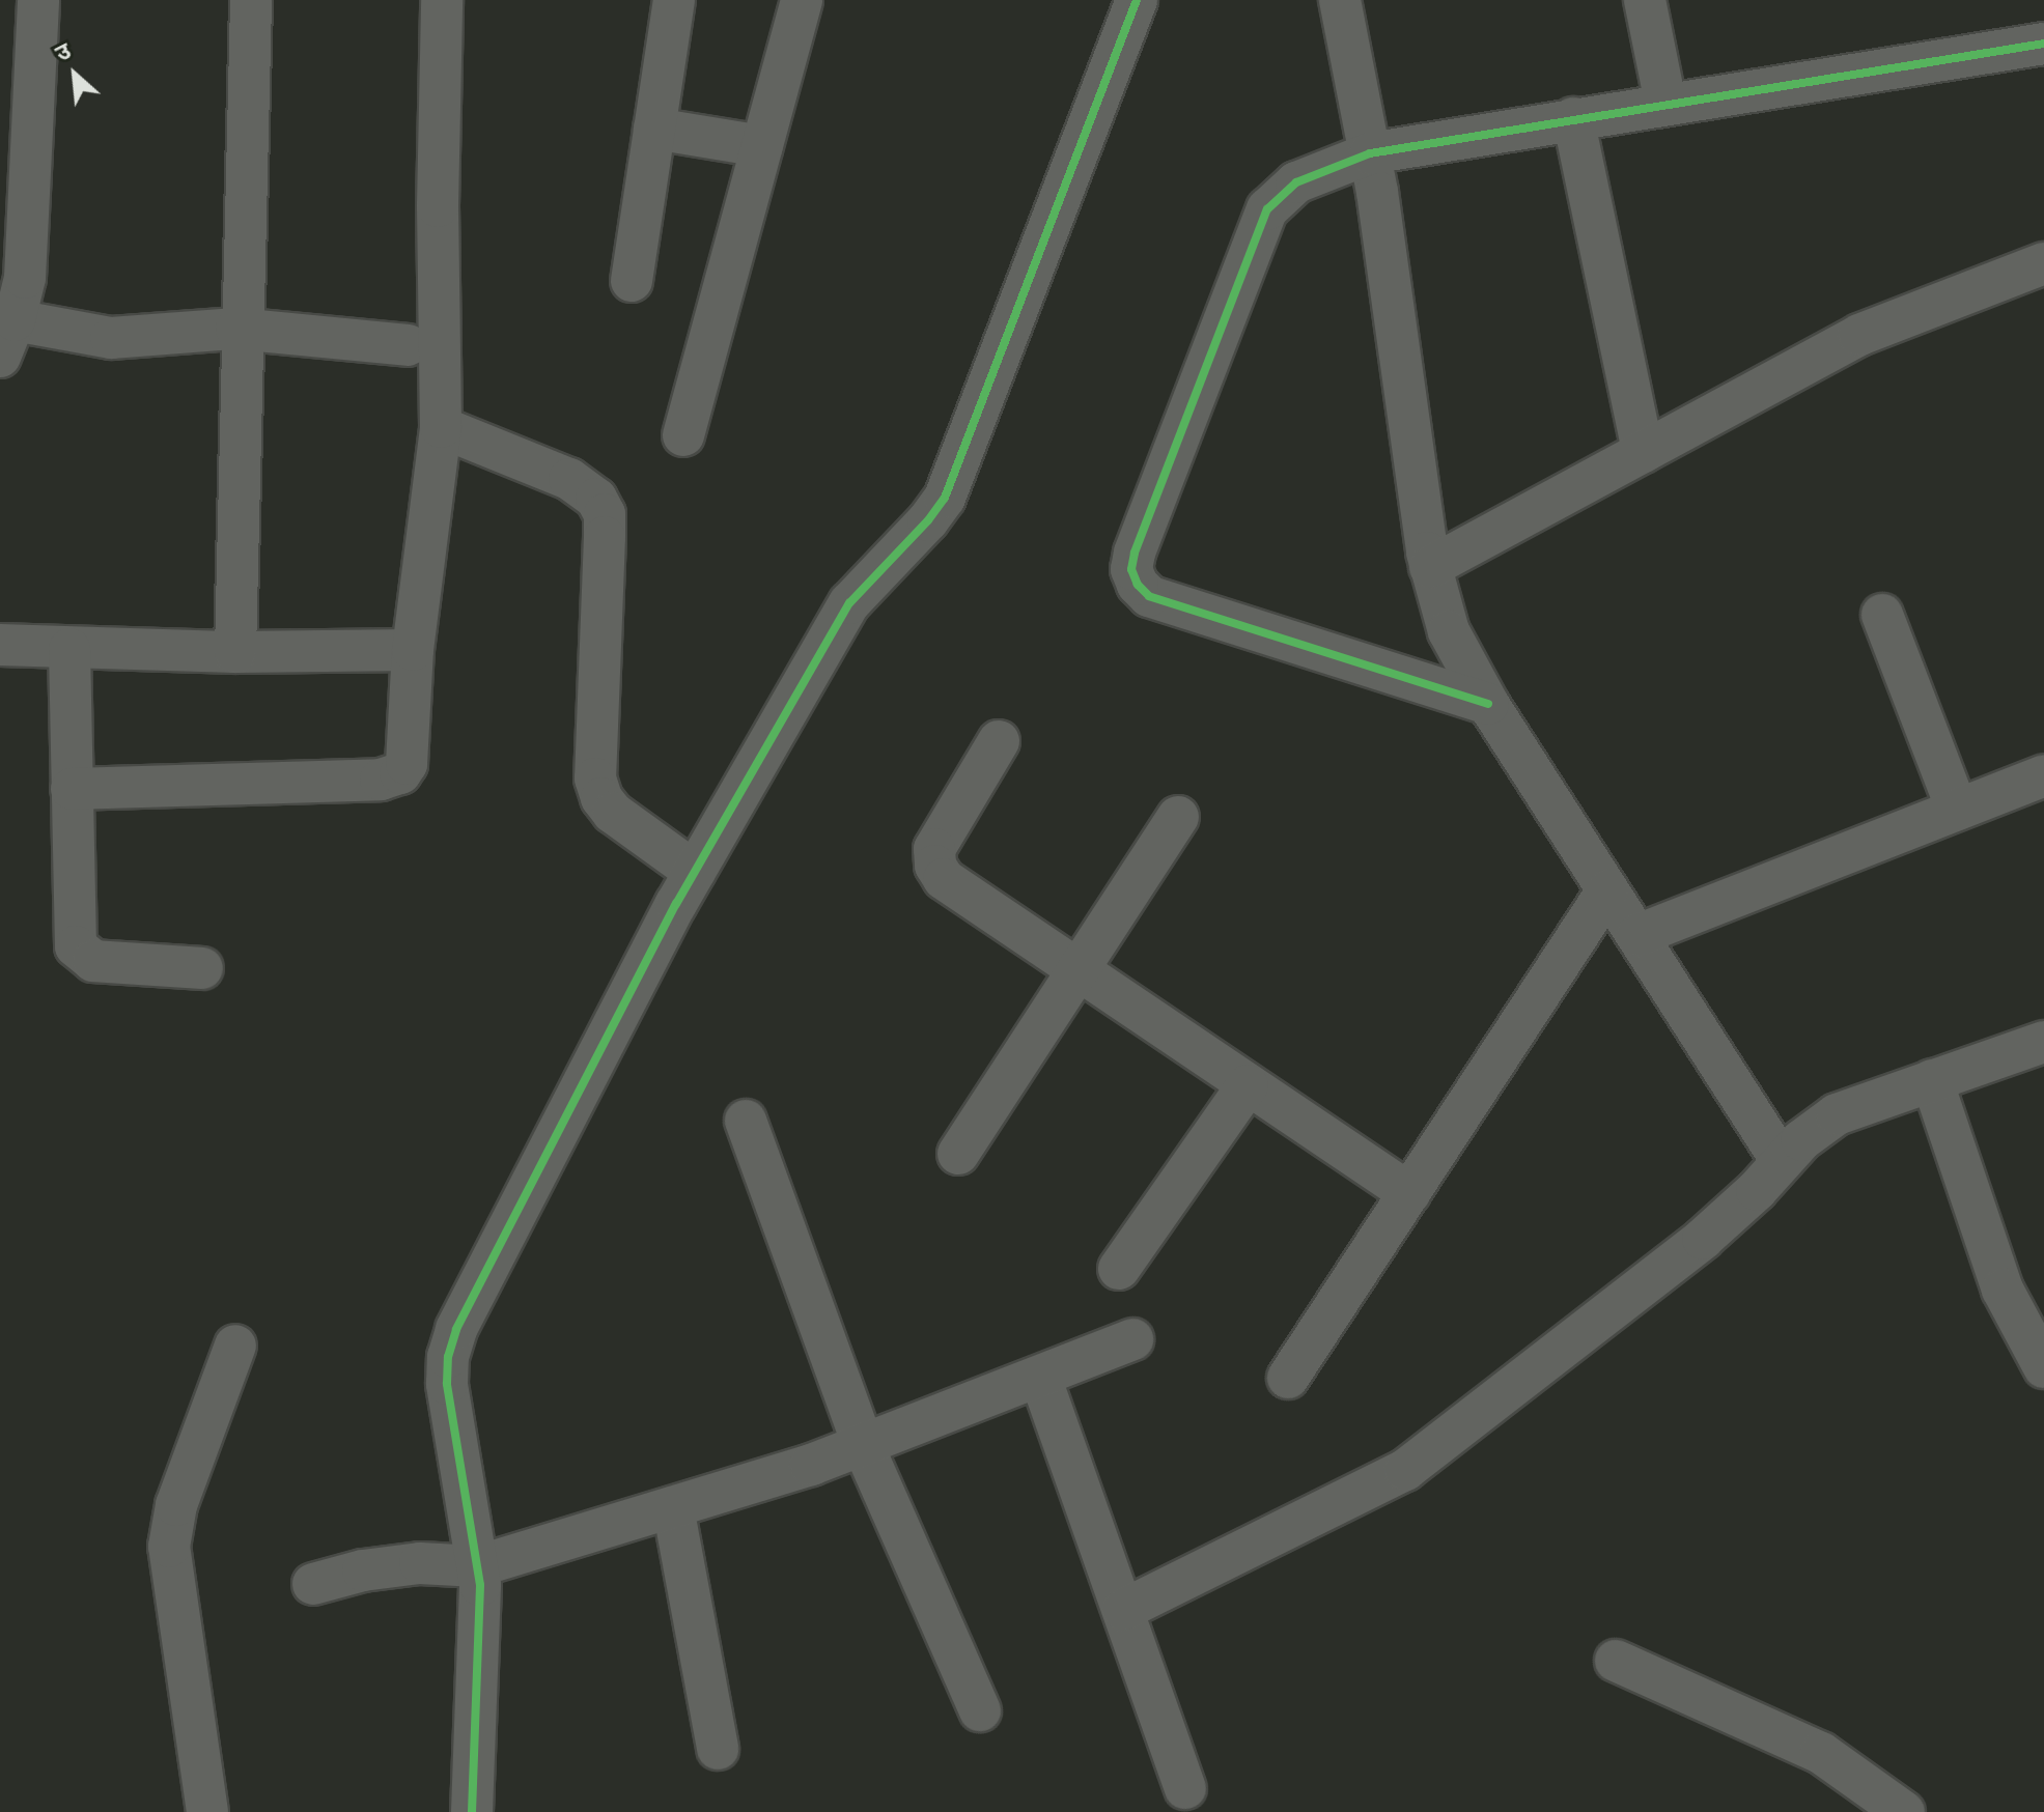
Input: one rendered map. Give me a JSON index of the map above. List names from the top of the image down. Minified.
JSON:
{"north":"top left"}
